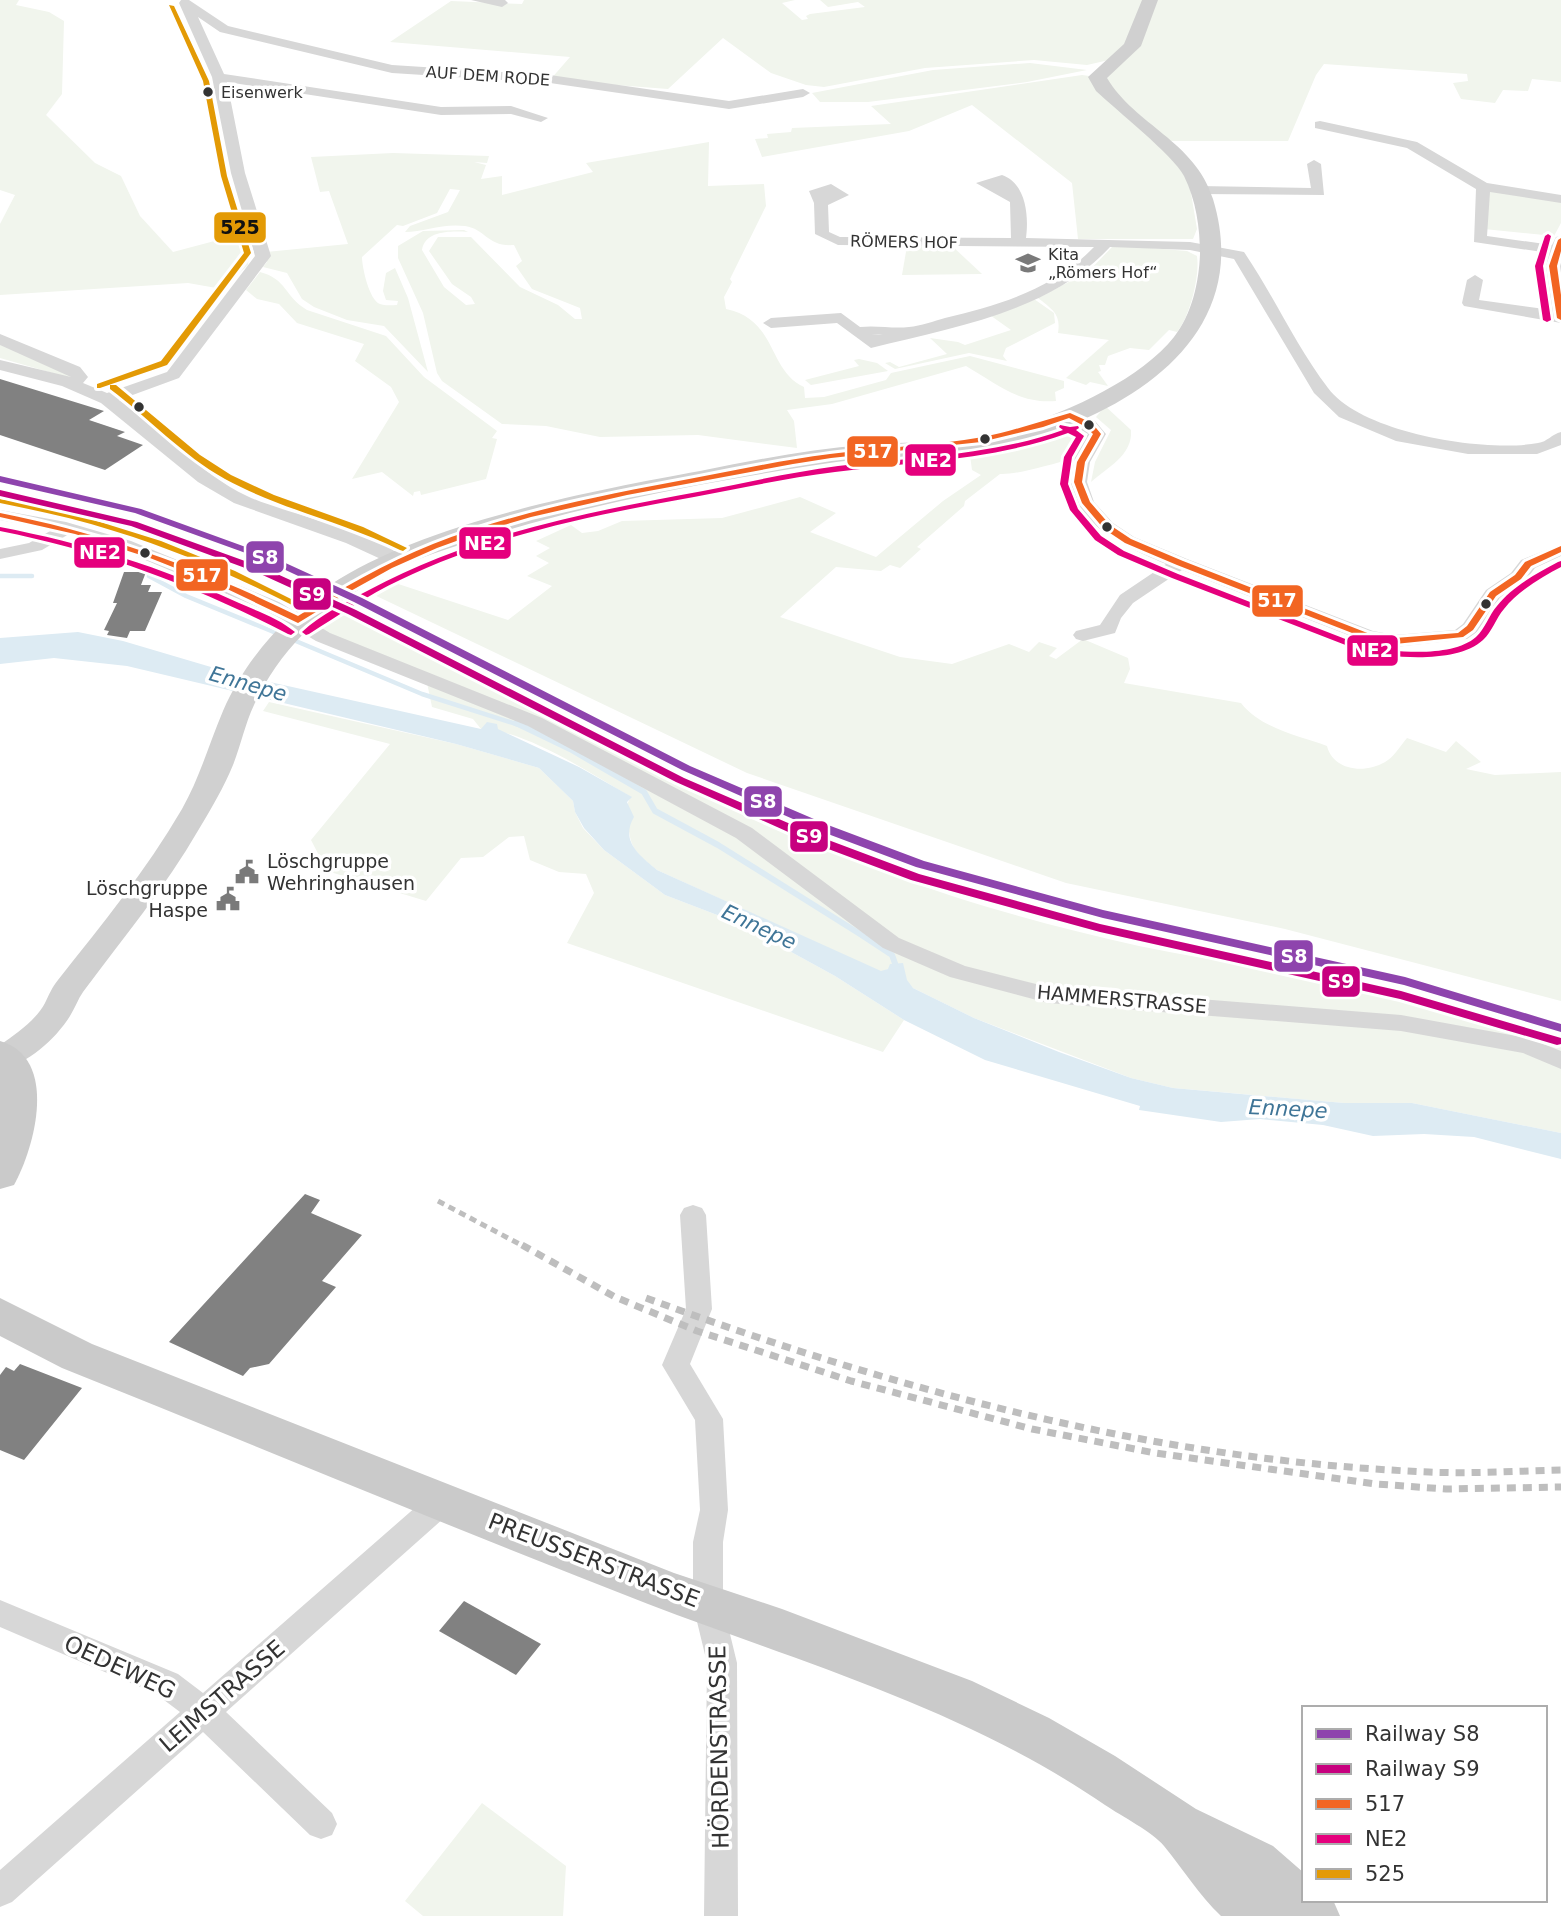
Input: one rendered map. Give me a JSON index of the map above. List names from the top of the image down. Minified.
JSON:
{"streets":{"main road":["PREUSSERSTRASSE"],"street":["AUF DEM RODE","RÖMERS HOF","HAMMERSTRASSE","OEDEWEG","LEIMSTRASSE","HÖRDENSTRASSE"]},"crossings":[["PREUSSERSTRASSE","LEIMSTRASSE"],["PREUSSERSTRASSE","HÖRDENSTRASSE"],["OEDEWEG","LEIMSTRASSE"]],"water":["Ennepe"],"places":{"other":["Eisenwerk"],"school or university":["Kita „Römers Hof“"],"public building":["Löschgruppe Wehringhausen","Löschgruppe Haspe"]},"lines":["transit line 525","transit line NE2","transit line 517","rail line S8","rail line S9"],"legend":["Railway S8","Railway S9","517","NE2","525"]}
